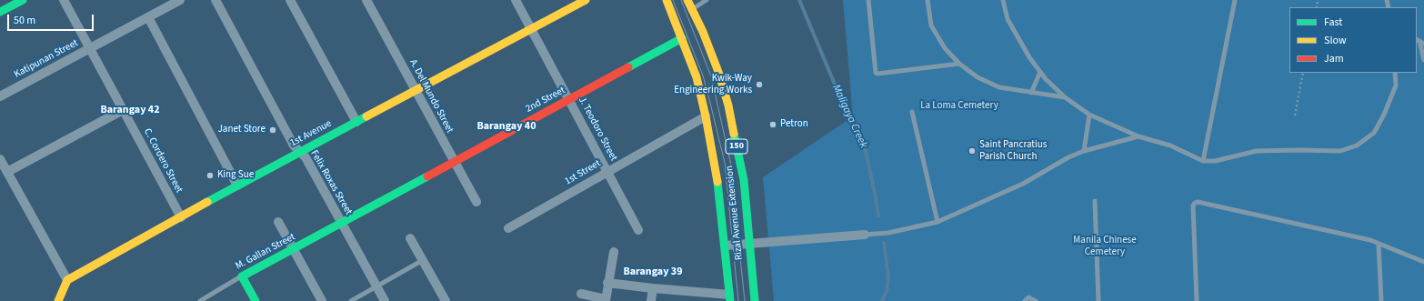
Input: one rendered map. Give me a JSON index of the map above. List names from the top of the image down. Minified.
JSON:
{"streets":{"street":["Katipunan Street","A. Del Mundo Street","2nd Street","J. Teodoro Street","1st Avenue","150","C. Cordero Street","1st Street","Felix Roxas Street","Rizal Avenue Extension","M. Gallan Street"]},"crossings":[["Katipunan Street","C. Cordero Street"],["A. Del Mundo Street","2nd Street"],["A. Del Mundo Street","1st Avenue"],["2nd Street","J. Teodoro Street"],["2nd Street","Felix Roxas Street"],["2nd Street","Rizal Avenue Extension"],["2nd Street","M. Gallan Street"],["J. Teodoro Street","1st Avenue"],["J. Teodoro Street","1st Street"],["1st Avenue","C. Cordero Street"],["1st Avenue","Felix Roxas Street"],["1st Street","Rizal Avenue Extension"],["Felix Roxas Street","M. Gallan Street"]],"districts":["Barangay 42","Barangay 40","Barangay 39"],"water":["Maligaya Creek"],"parks":["La Loma Cemetery","Manila Chinese Cemetery"],"places":["Kwik-Way Engineering Works","Petron","Janet Store","Saint Pancratius Parish Church","King Sue"],"legend":["Fast","Slow","Jam"],"scale_bar":"50 m"}
